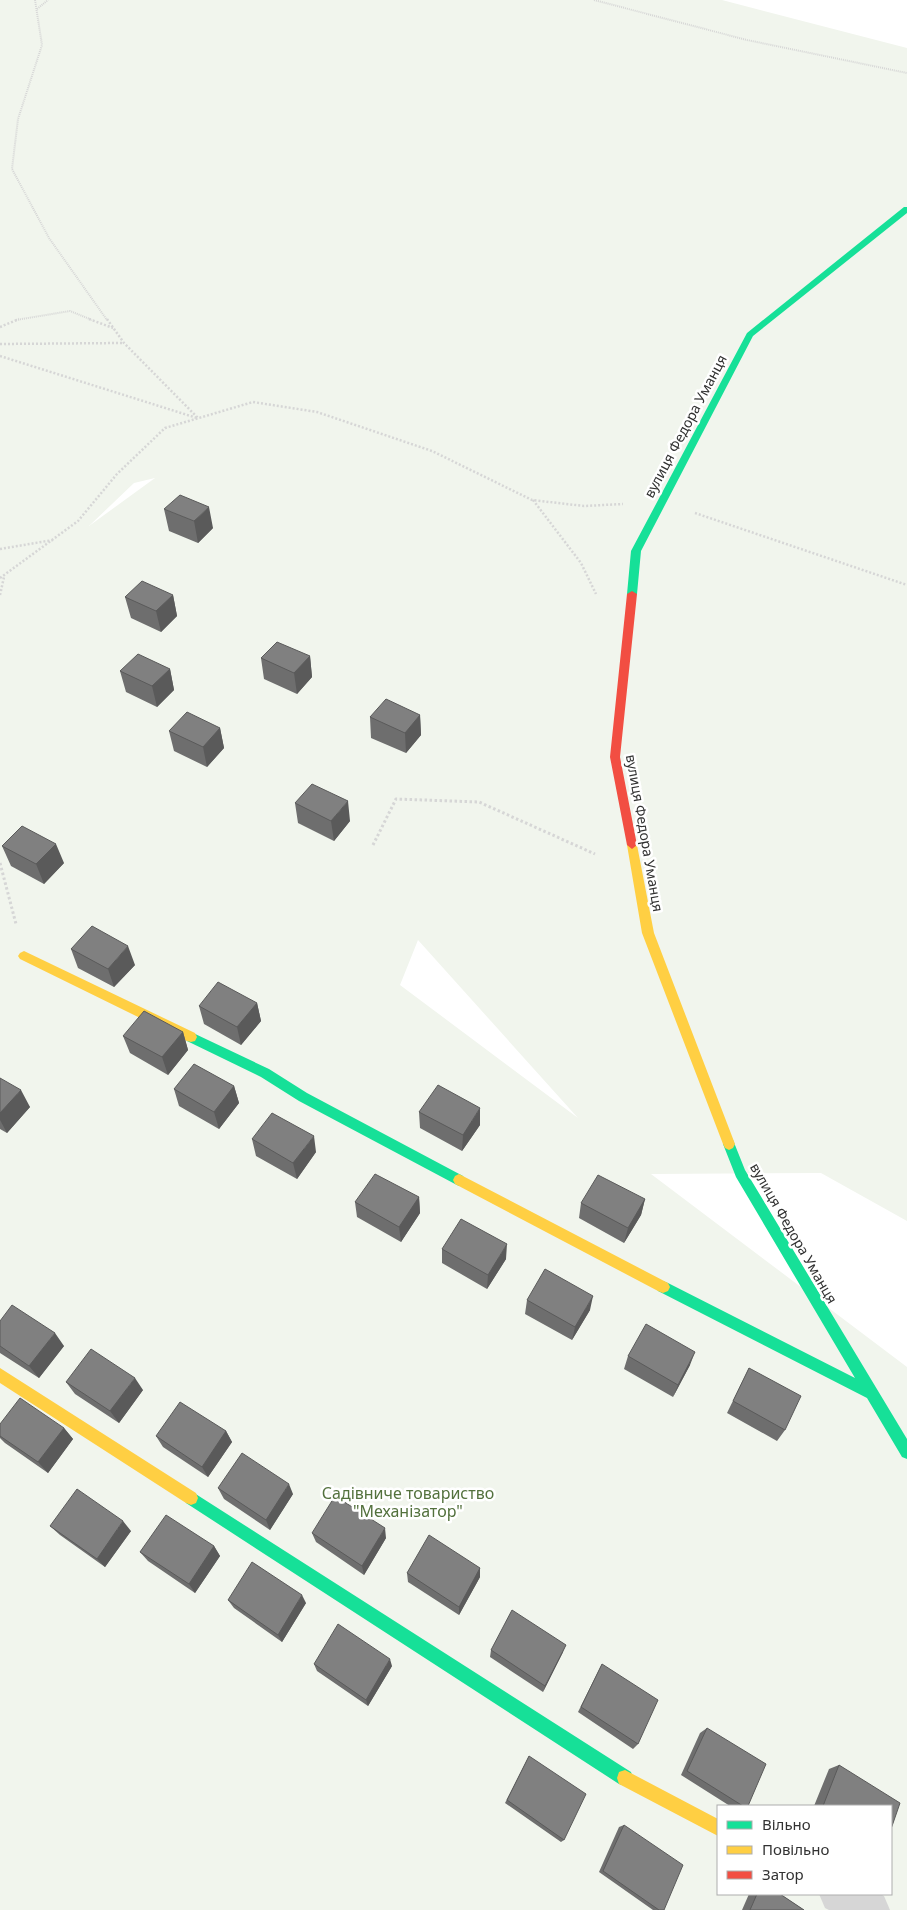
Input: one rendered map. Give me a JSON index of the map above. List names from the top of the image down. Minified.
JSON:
{"streets":{"street":["вулиця Федора Уманця"]},"parks":["Садівниче товариство \"Механізатор\""],"legend":["Вільно","Повільно","Затор"]}
